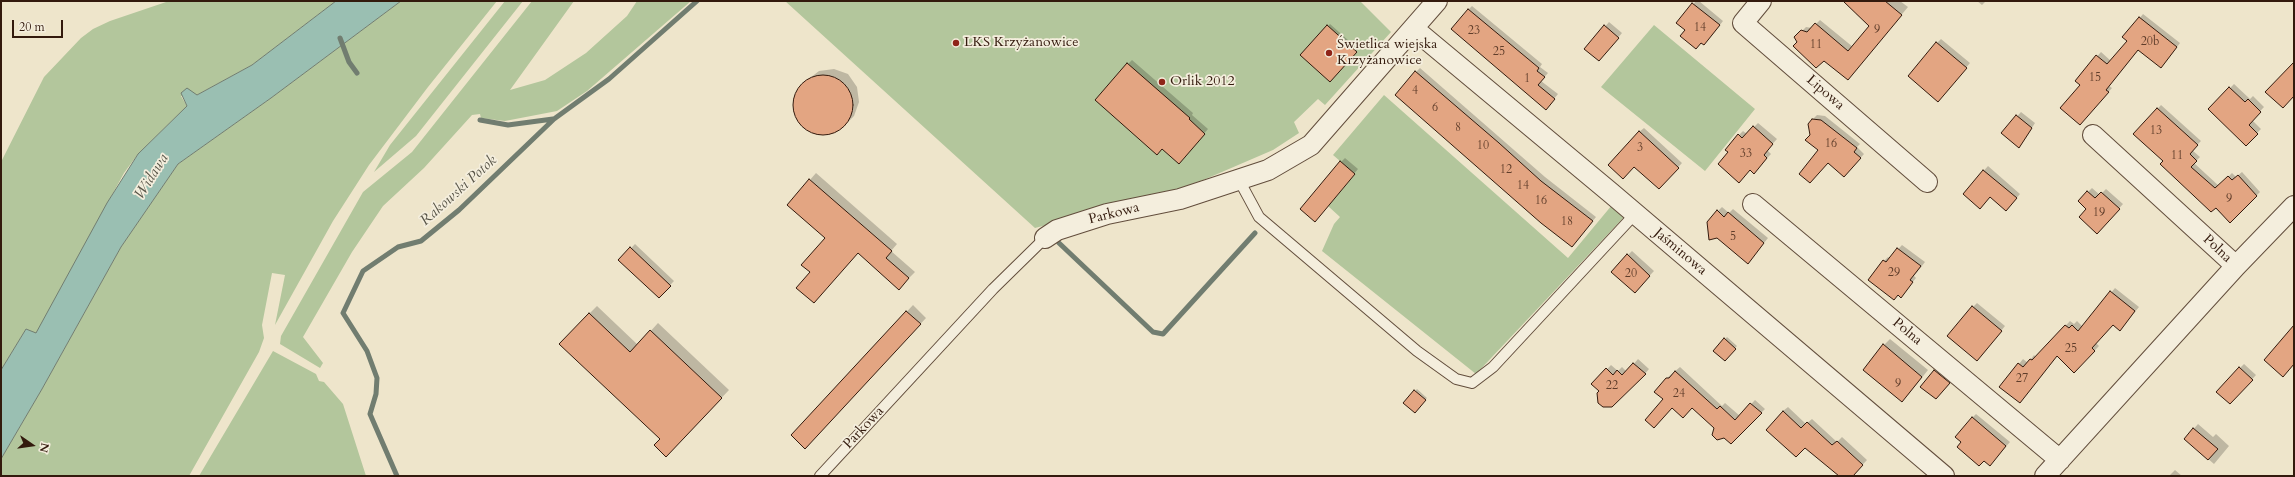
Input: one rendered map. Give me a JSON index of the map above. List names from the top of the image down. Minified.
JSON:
{"streets":{"street":["Lipowa","Parkowa","Polna","Jaśminowa"]},"crossings":[["Parkowa","Jaśminowa"]],"water":["Widawa","Rakowski Potok"],"places":["LKS Krzyżanowice","Świetlica wiejska Krzyżanowice","Orlik 2012"],"house_numbers":["14","9","23","20b","11","25","15","1","4","6","8","13","16","10","3","33","11","12","14","9","16","19","18","5","29","20","25","27","9","22","24"],"scale_bar":"20 m","north":"right"}
